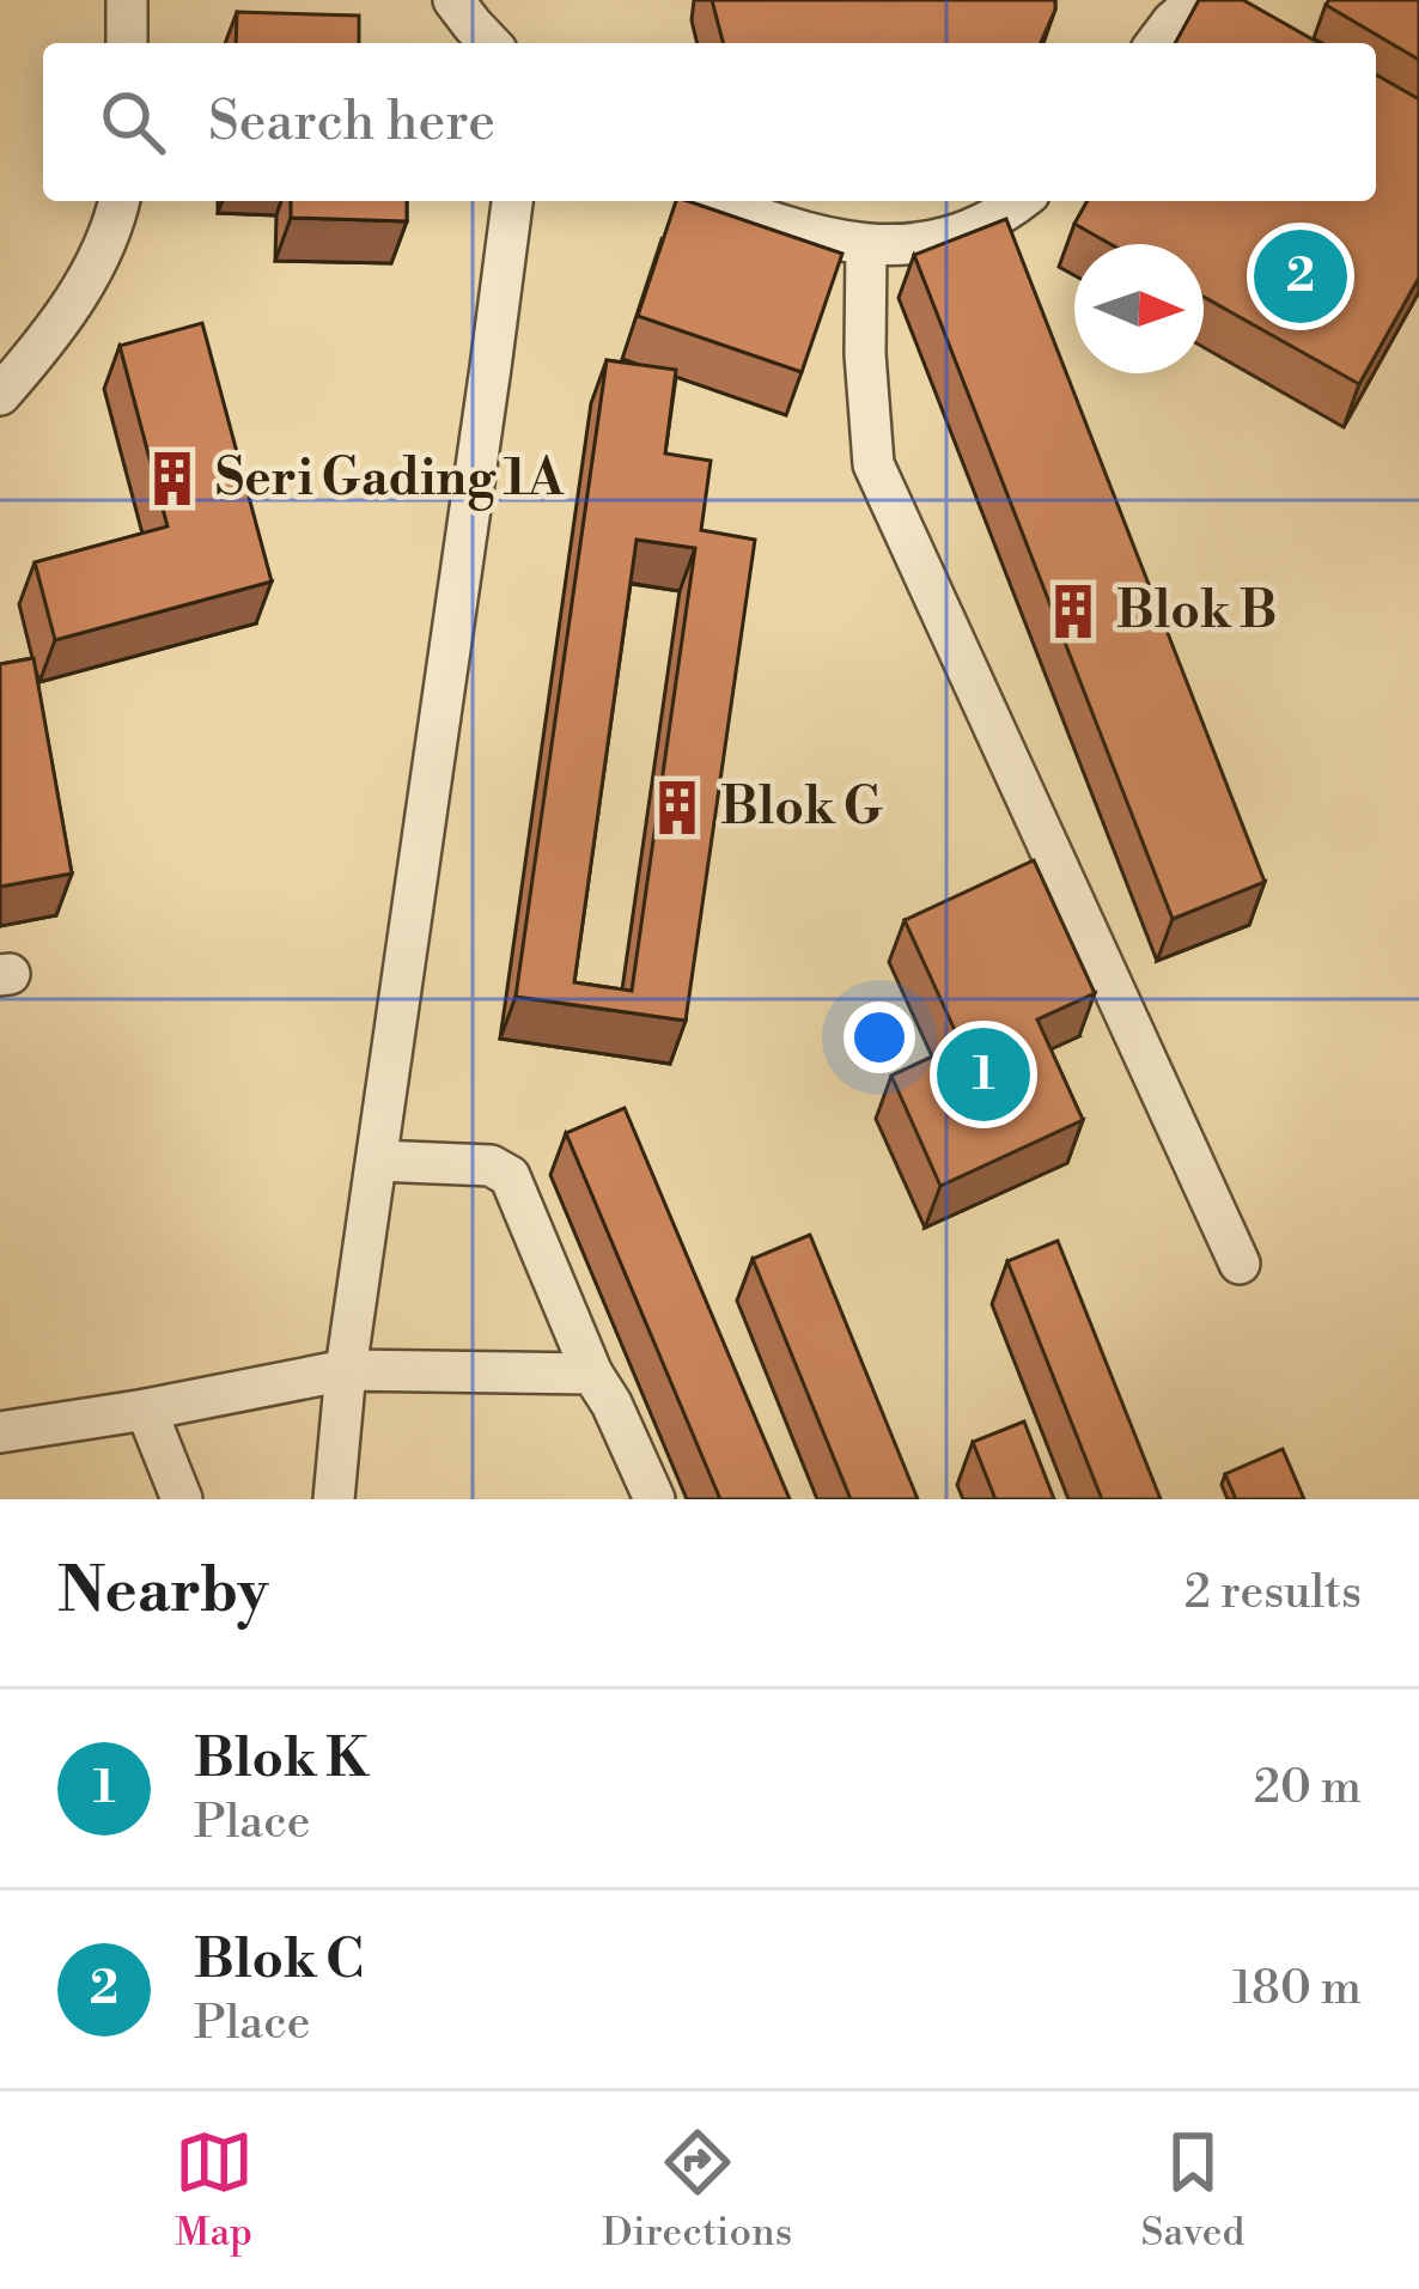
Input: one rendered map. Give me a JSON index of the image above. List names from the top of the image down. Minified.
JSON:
{"places":{"building":["Seri Gading 1A","Blok B","Blok G"]},"north":"right","page":{"search":"Search here","pins":["2","1"],"heading":["Nearby","2 results"],"list":[{"mark":"1","name":"Blok K","note":"Place","value":"20 m"},{"mark":"2","name":"Blok C","note":"Place","value":"180 m"}],"nav":["Map","Directions","Saved"]}}
